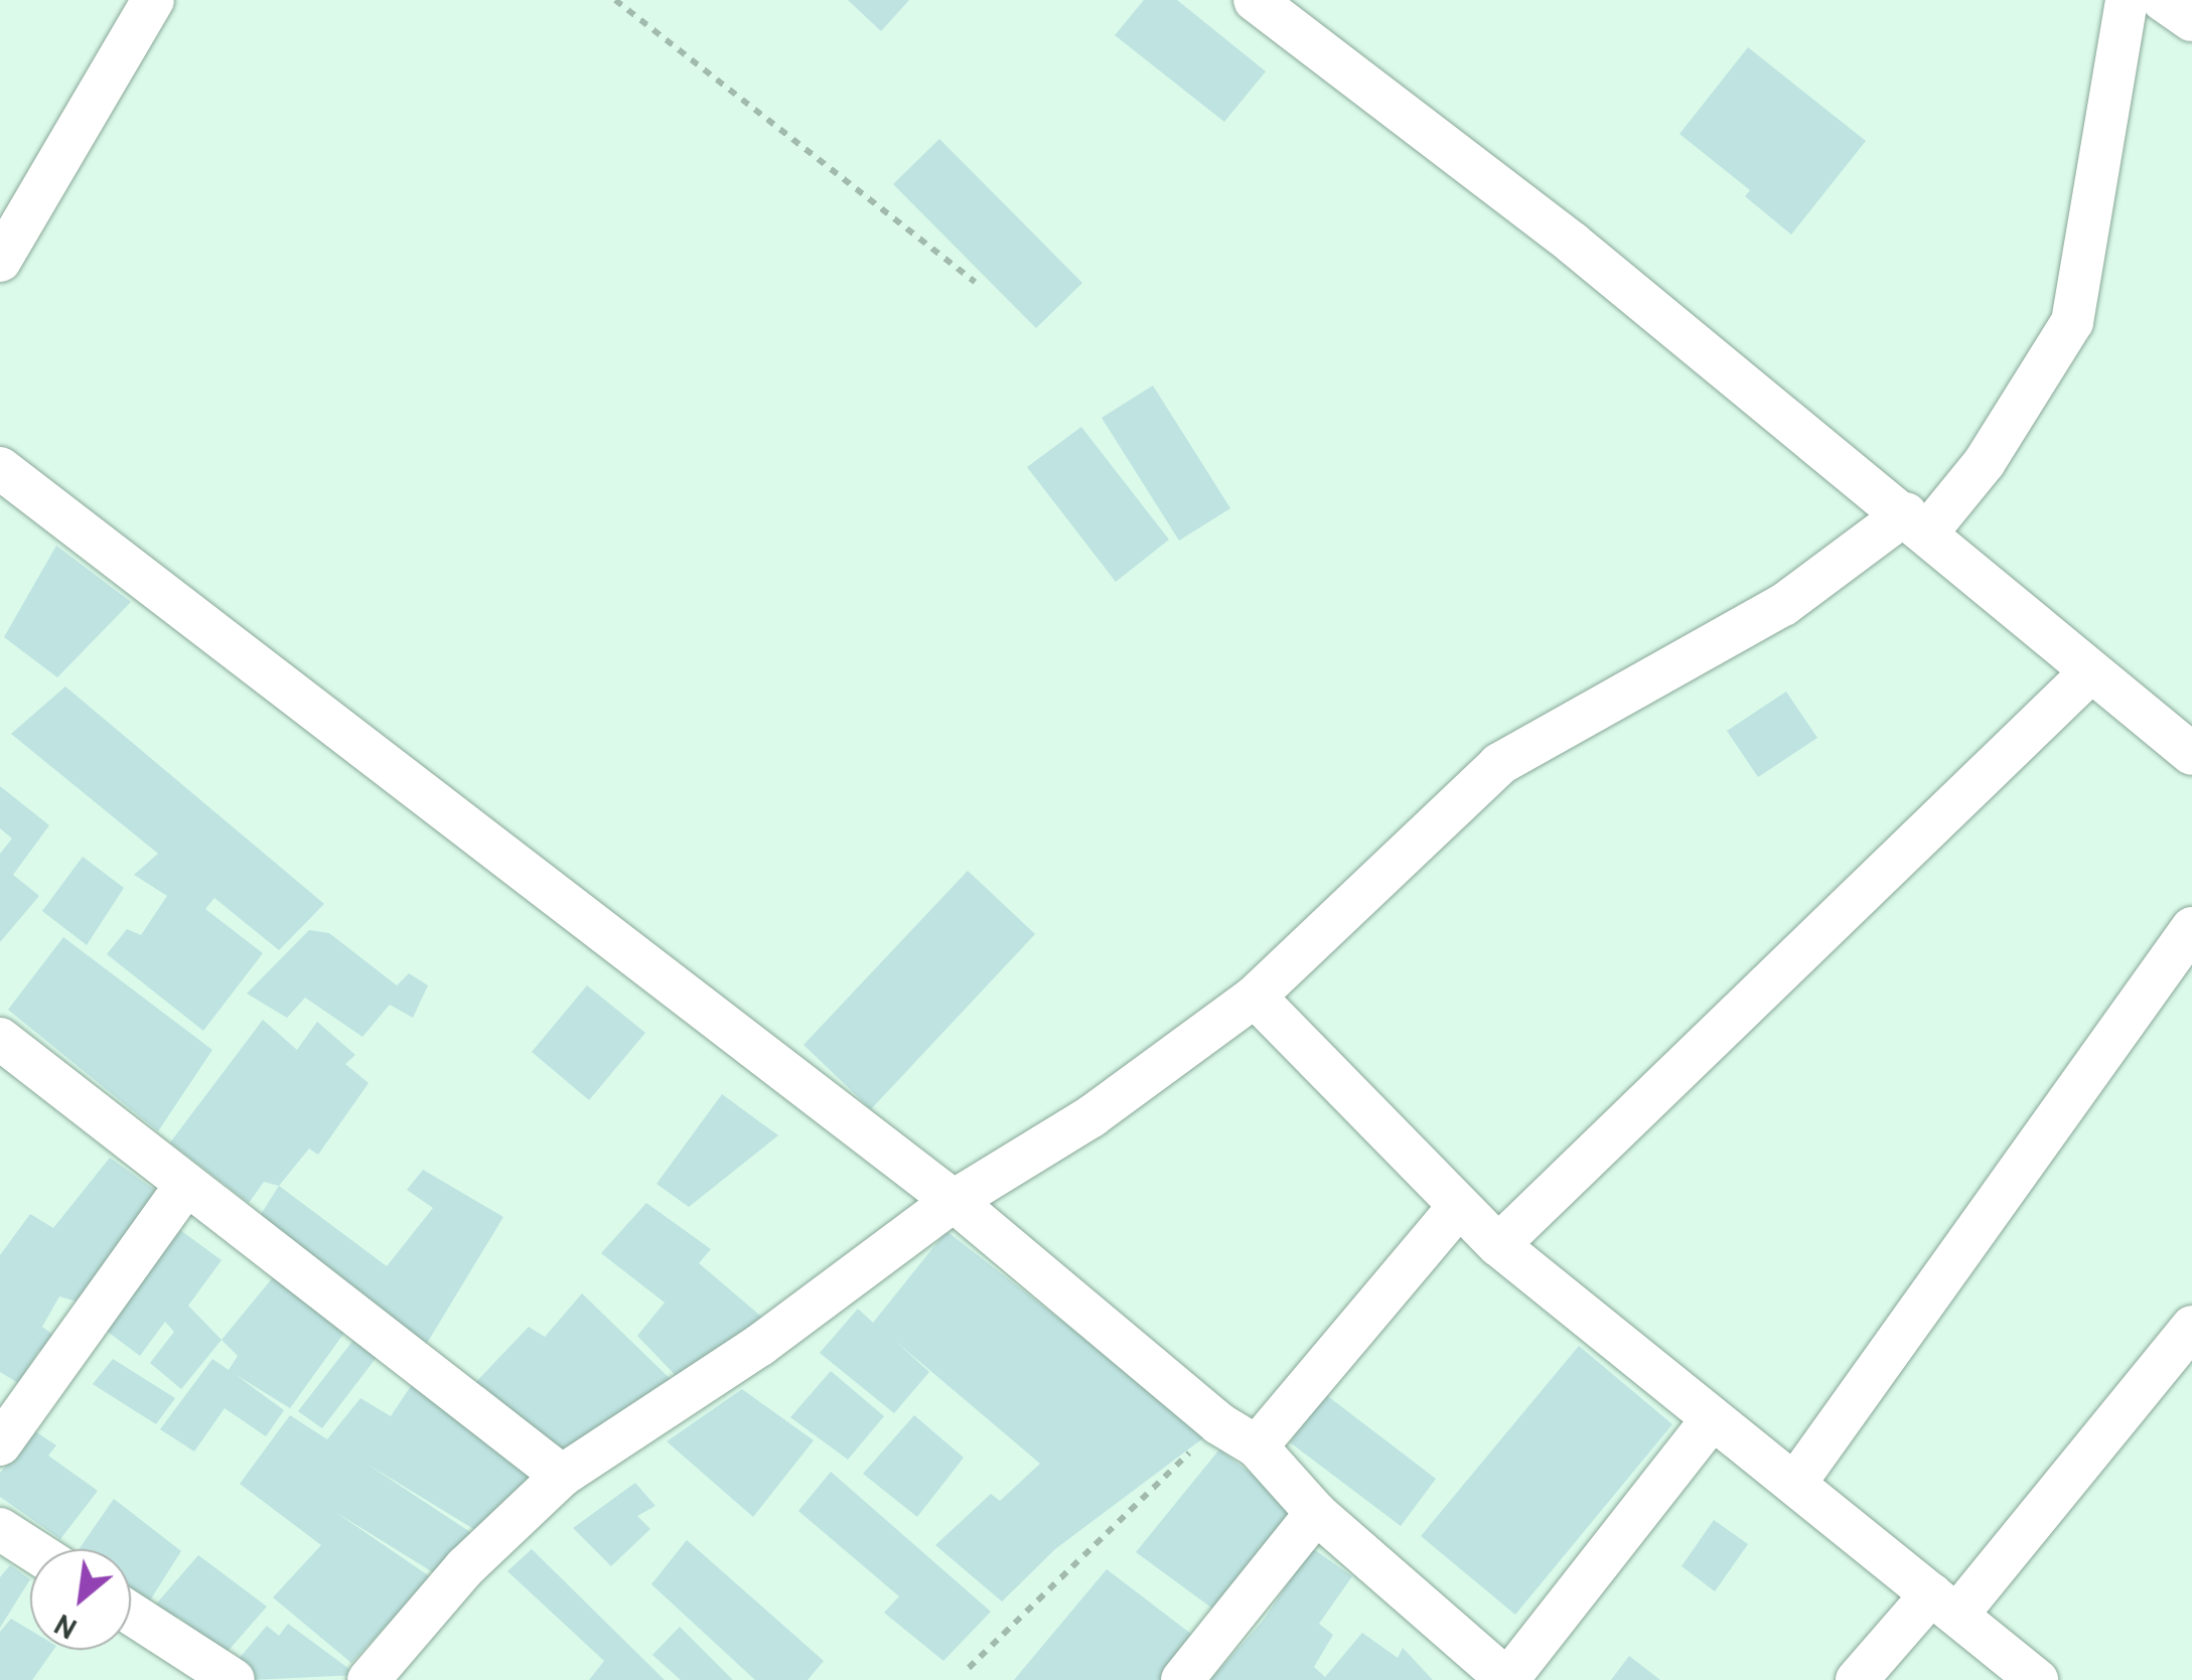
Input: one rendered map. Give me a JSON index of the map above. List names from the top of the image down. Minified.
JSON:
{"north":"bottom left"}
